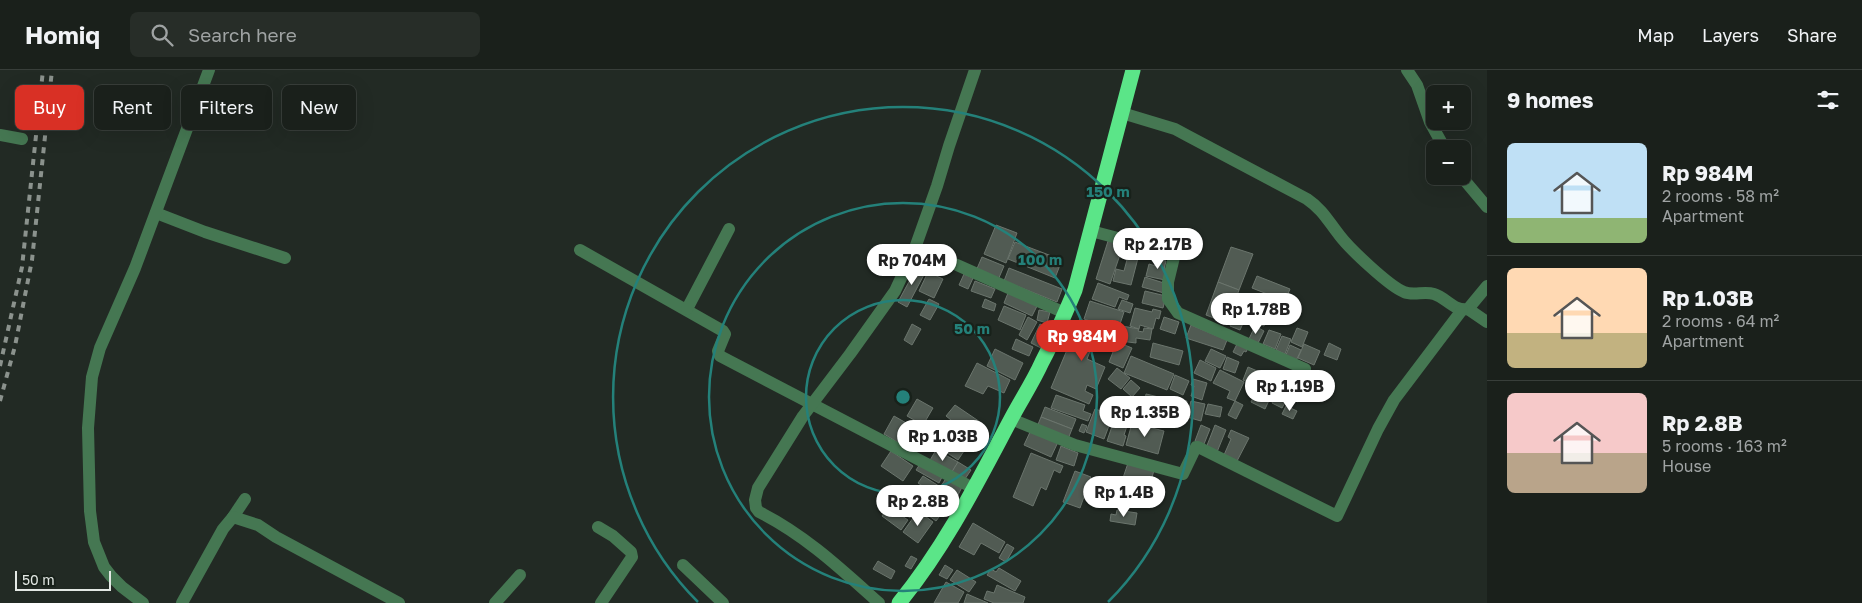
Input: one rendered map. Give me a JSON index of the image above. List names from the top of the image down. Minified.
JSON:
{"scale_bar":"50 m","page":{"header":"Homiq","search":"Search here","nav":["Map","Layers","Share"],"heading":"9 homes","map_buttons":["+","−"],"chip":["Buy","Rent","Filters","New"],"list":[{"name":"Rp 984M","note":"2 rooms · 58 m² · Apartment"},{"name":"Rp 1.03B","note":"2 rooms · 64 m² · Apartment"},{"name":"Rp 2.8B","note":"5 rooms · 163 m² · House"}],"price":["Rp 2.17B","Rp 704M","Rp 1.78B","Rp 984M","Rp 1.19B","Rp 1.35B","Rp 1.03B","Rp 1.4B","Rp 2.8B"],"scale":"50 m"},"rings":["150 m","100 m","50 m"]}
